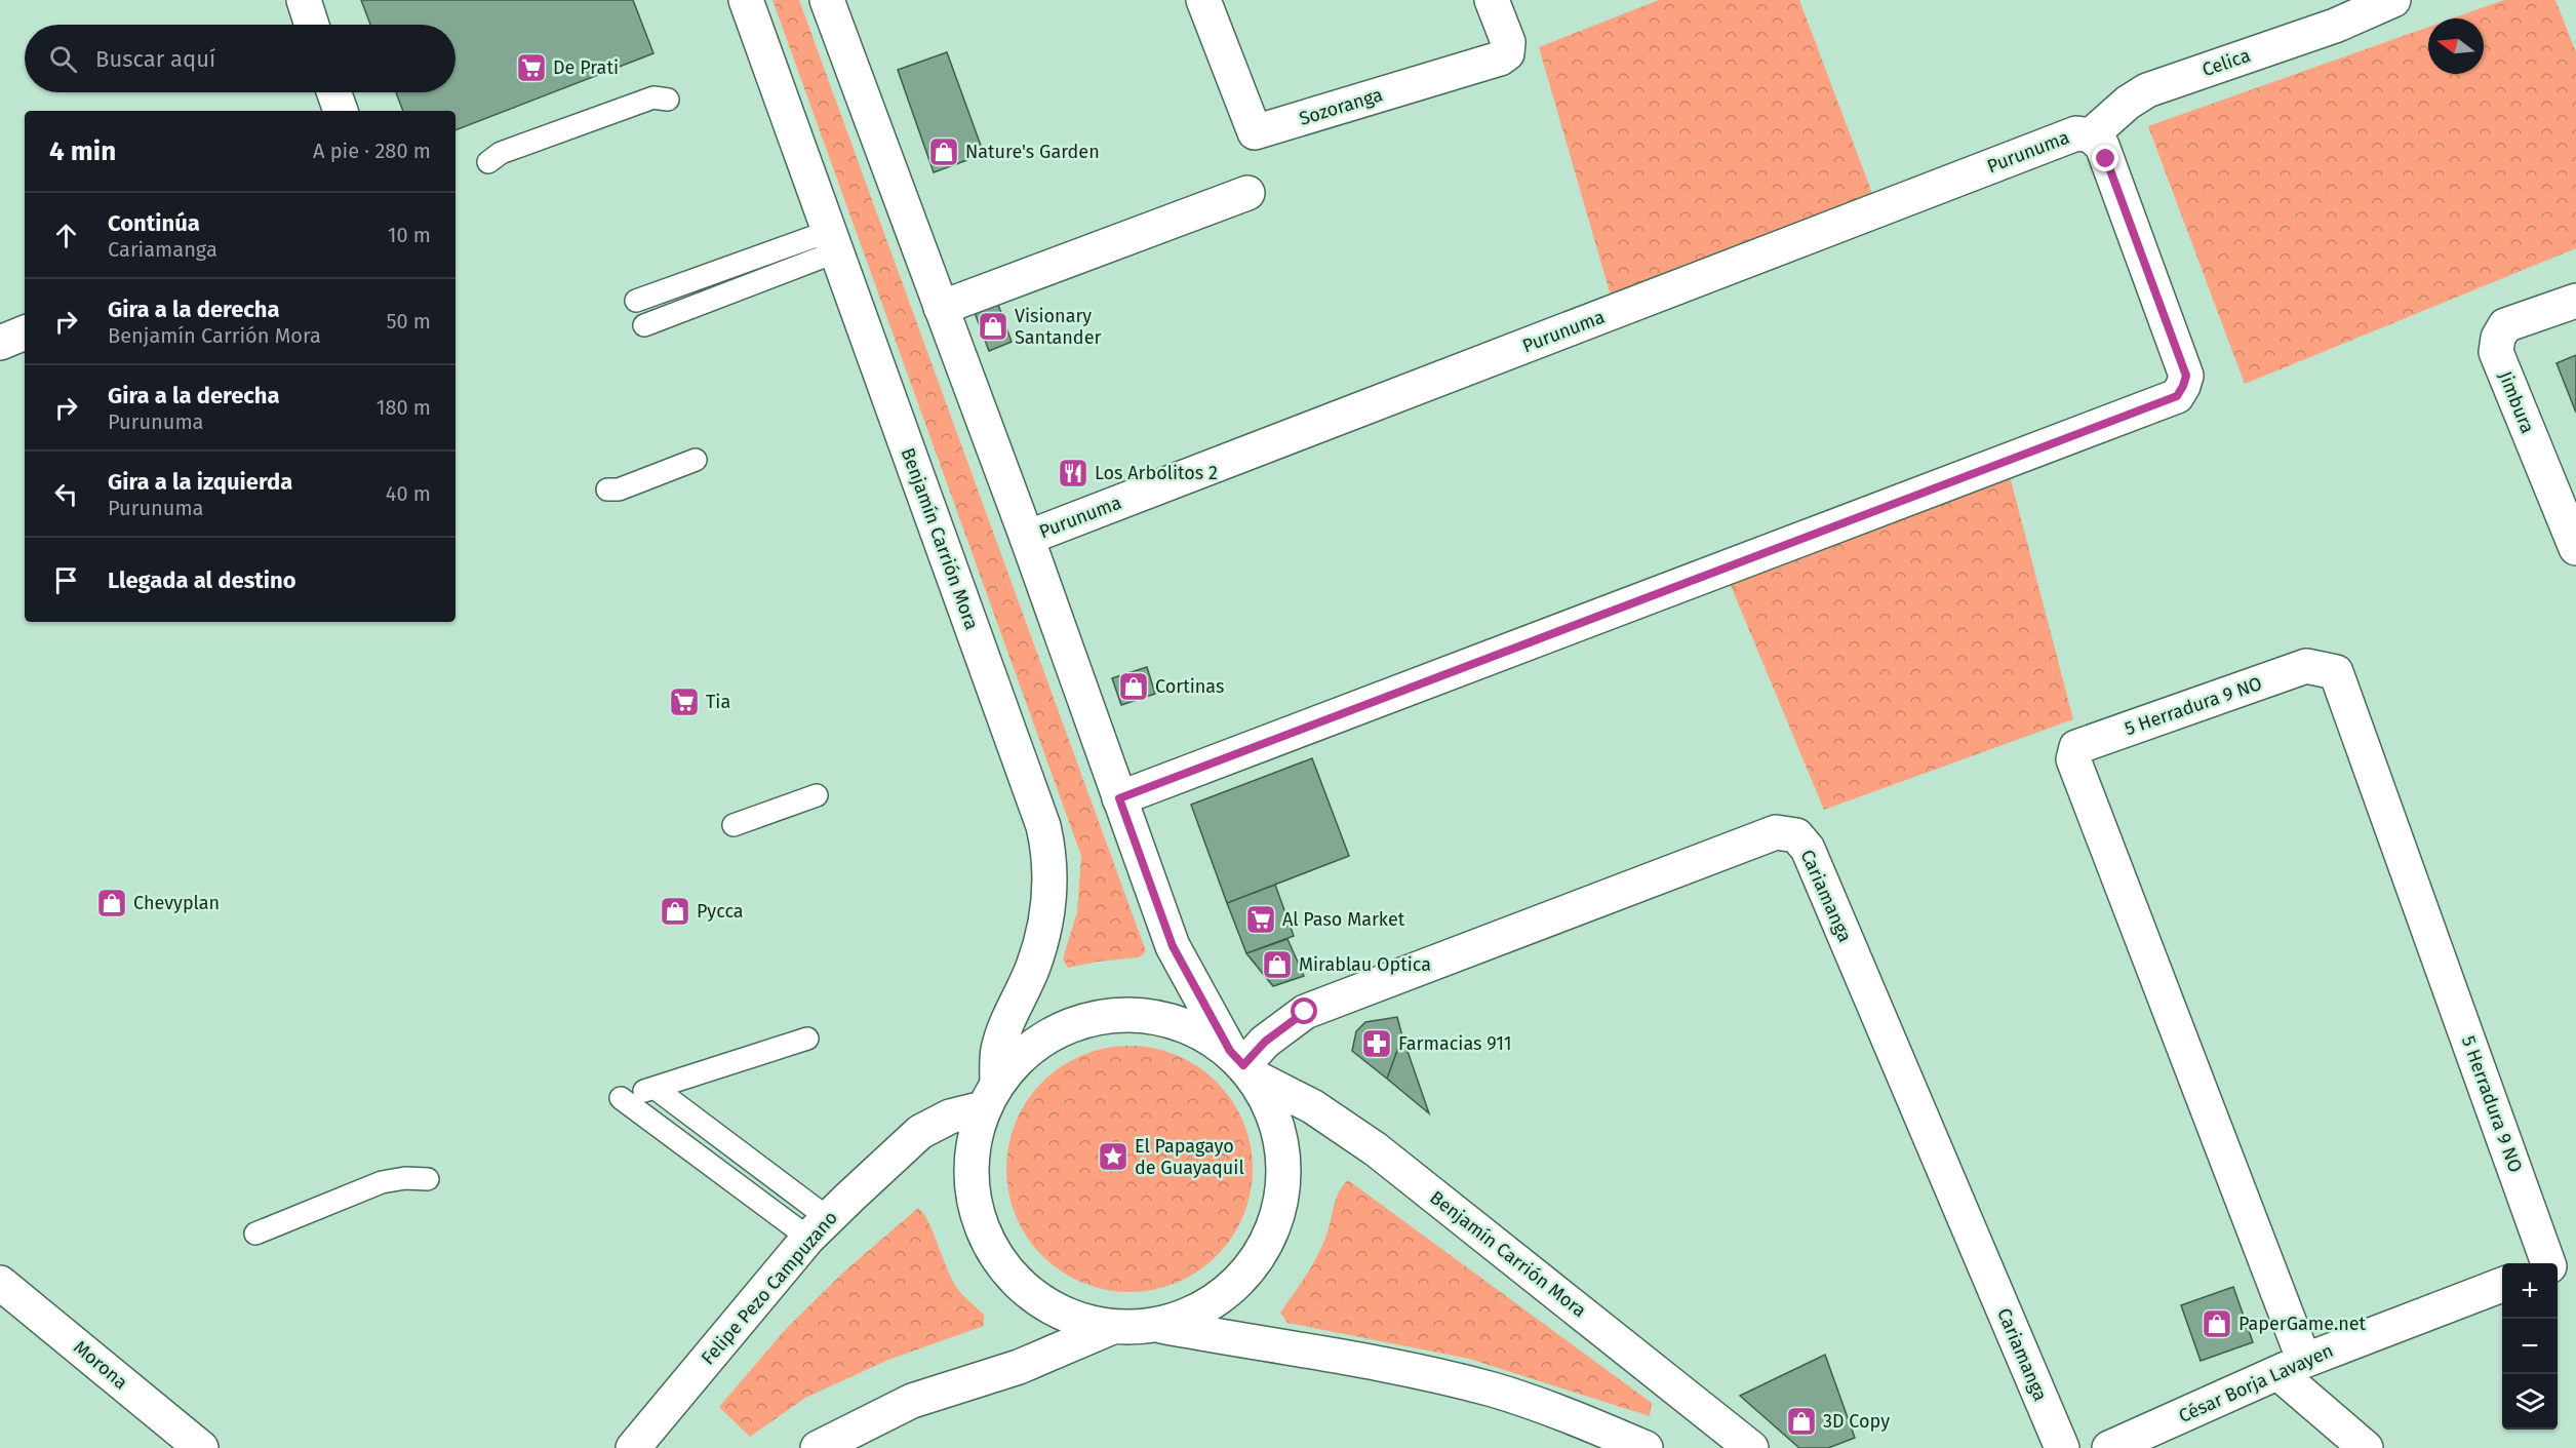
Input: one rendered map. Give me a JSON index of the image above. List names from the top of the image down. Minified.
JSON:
{"streets":{"street":["Celica","Sozoranga","Purunuma","Jimbura","Benjamín Carrión Mora","5 Herradura 9 NO","Cariamanga","Felipe Pezo Campuzano","Morona","César Borja Lavayen"]},"crossings":[["Celica","Purunuma"],["Benjamín Carrión Mora","Cariamanga"],["Benjamín Carrión Mora","Felipe Pezo Campuzano"],["5 Herradura 9 NO","César Borja Lavayen"]],"places":{"supermarket":["De Prati","Tia","Al Paso Market"],"shop":["Nature's Garden","Visionary Santander","Cortinas","Chevyplan","Pycca","Mirablau Optica","PaperGame.net","3D Copy"],"restaurant":["Los Arbolitos 2"],"pharmacy":["Farmacias 911"],"place":["El Papagayo de Guayaquil"]},"north":"left","page":{"search":"Buscar aquí","heading":["4 min","A pie · 280 m"],"list":[["Continúa","Cariamanga","10 m"],["Gira a la derecha","Benjamín Carrión Mora","50 m"],["Gira a la derecha","Purunuma","180 m"],["Gira a la izquierda","Purunuma","40 m"],"Llegada al destino"],"map_buttons":["+","−"]}}
